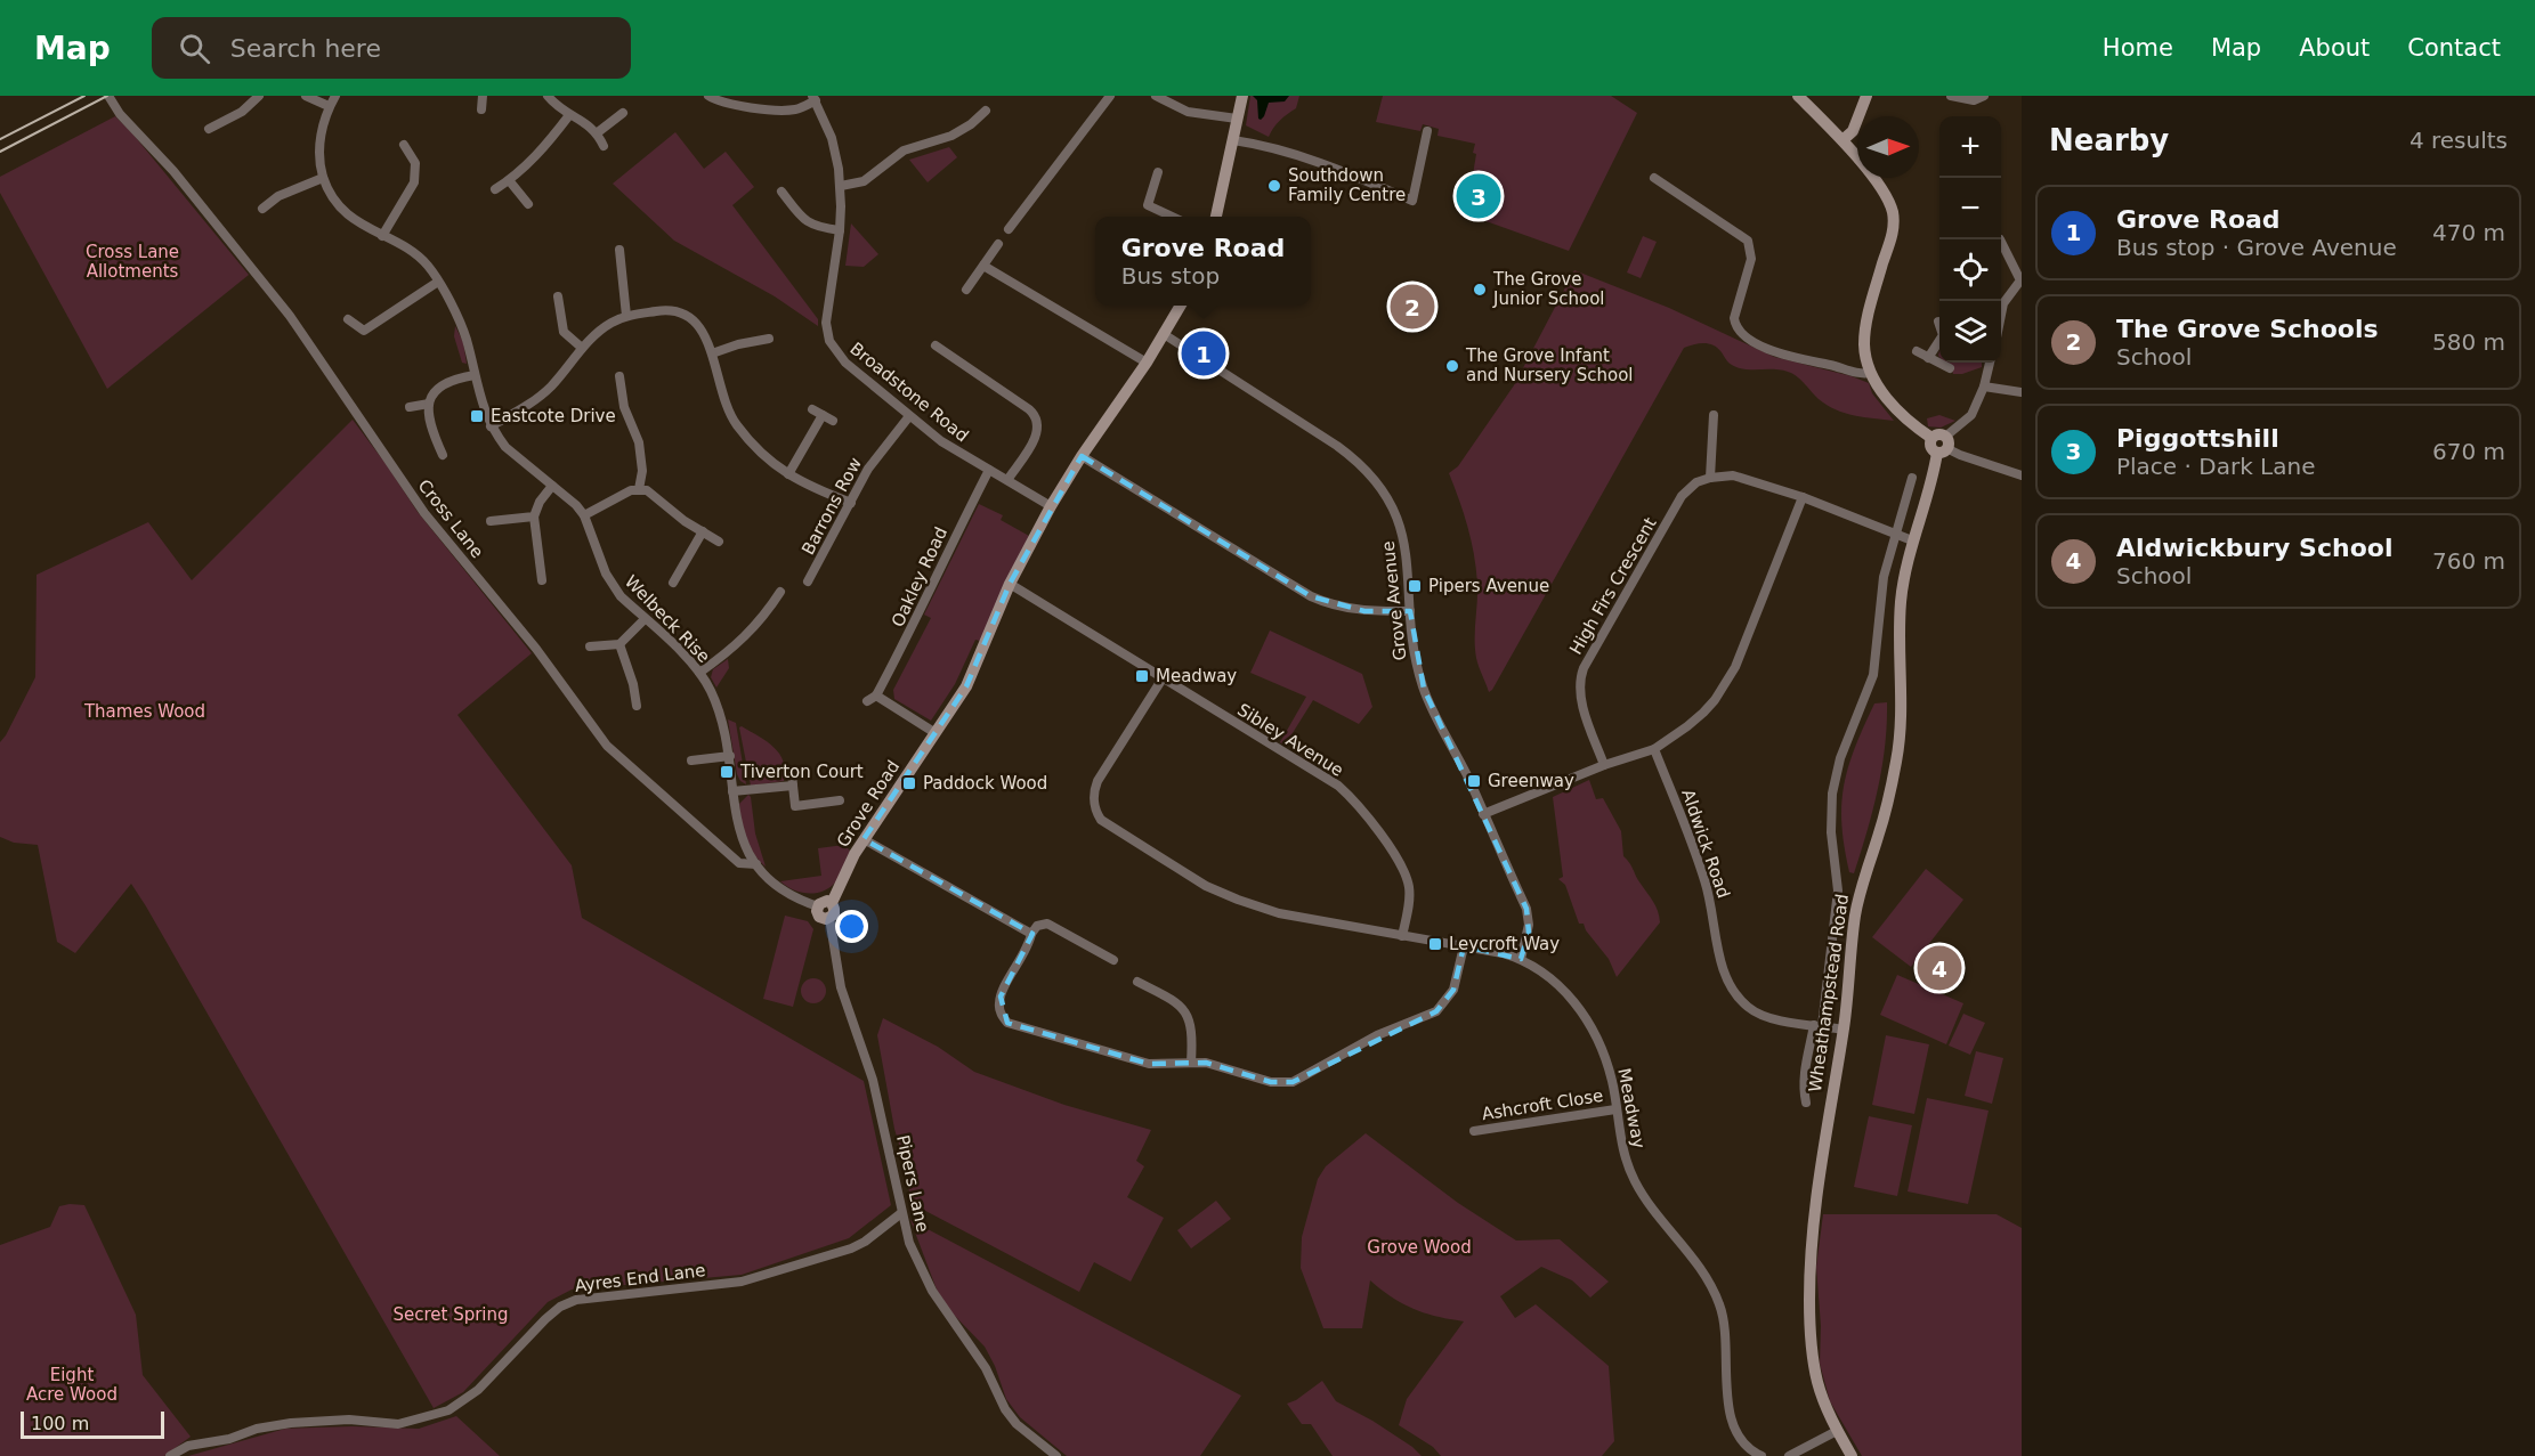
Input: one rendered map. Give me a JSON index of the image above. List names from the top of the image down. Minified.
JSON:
{"streets":{"street":["Broadstone Road","Barrons Row","Cross Lane","Oakley Road","High Firs Crescent","Grove Avenue","Welbeck Rise","Sibley Avenue","Grove Road","Aldwick Road","Wheathampstead Road","Ashcroft Close","Meadway","Pipers Lane","Ayres End Lane"]},"crossings":[["Broadstone Road","Barrons Row"],["Broadstone Road","Oakley Road"],["Broadstone Road","Grove Road"],["Cross Lane","Welbeck Rise"],["Cross Lane","Grove Road"],["Cross Lane","Pipers Lane"],["Grove Avenue","Grove Road"],["Grove Avenue","Meadway"],["Sibley Avenue","Grove Road"],["Sibley Avenue","Meadway"],["Grove Road","Pipers Lane"],["Aldwick Road","Wheathampstead Road"],["Ashcroft Close","Meadway"],["Pipers Lane","Ayres End Lane"]],"parks":["Cross Lane Allotments","Thames Wood","Grove Wood","Secret Spring","Eight Acre Wood"],"places":{"other":["Southdown Family Centre","The Grove Junior School","The Grove Infant and Nursery School"],"transit":["Eastcote Drive","Pipers Avenue","Meadway","Tiverton Court","Greenway","Paddock Wood","Leycroft Way"]},"scale_bar":"100 m","north":"right","page":{"header":"Map","search":"Search here","nav":["Home","Map","About","Contact"],"heading":["Nearby","4 results"],"map_buttons":["+","−"],"pins":["3","2","1","4"],"list":[{"mark":"1","name":"Grove Road","note":"Bus stop · Grove Avenue","value":"470 m"},{"mark":"2","name":"The Grove Schools","note":"School","value":"580 m"},{"mark":"3","name":"Piggottshill","note":"Place · Dark Lane","value":"670 m"},{"mark":"4","name":"Aldwickbury School","note":"School","value":"760 m"}],"popup":["Grove Road","Bus stop"],"scale":"100 m"}}
